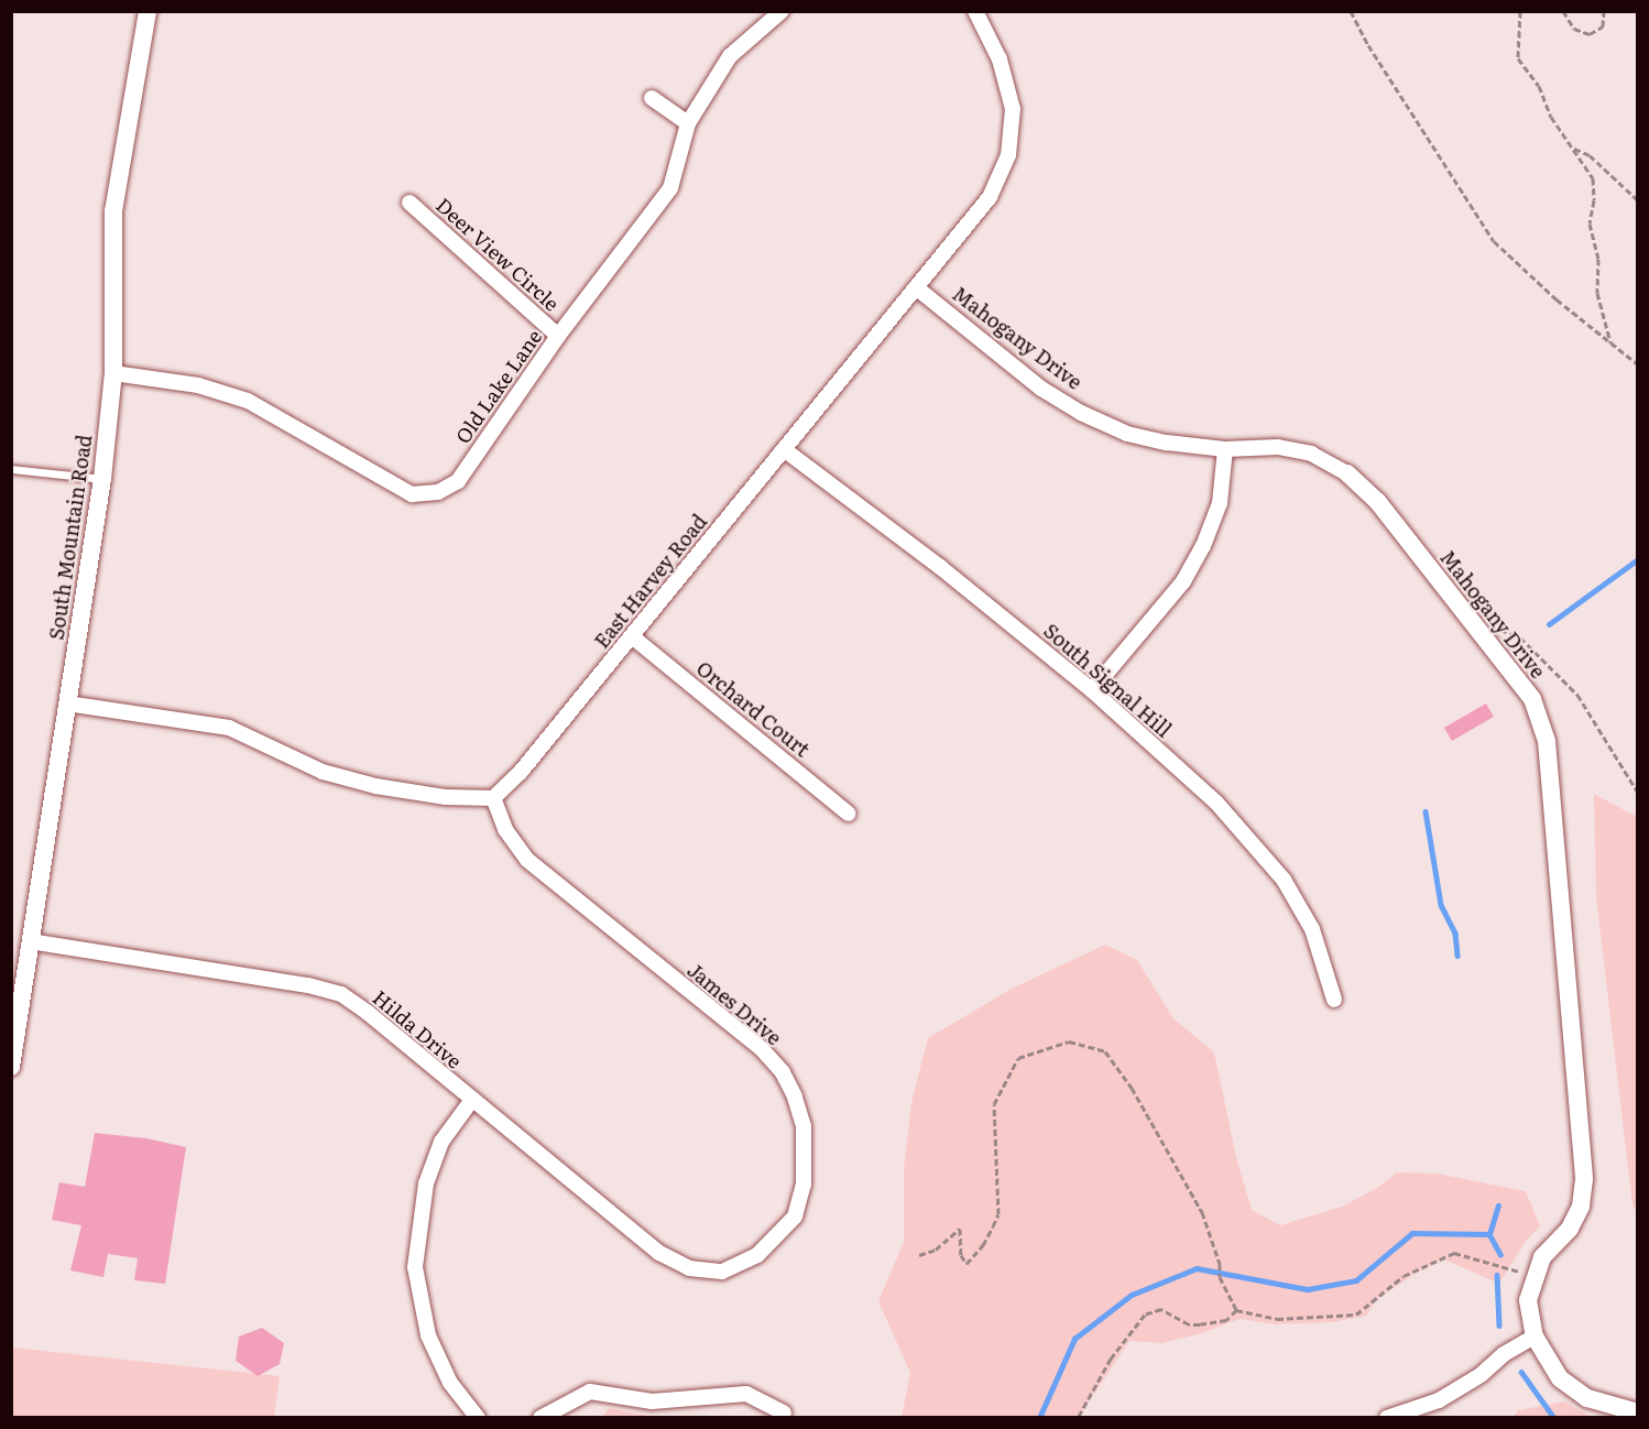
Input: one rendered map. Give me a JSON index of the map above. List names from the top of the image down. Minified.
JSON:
{"streets":{"street":["Deer View Circle","Mahogany Drive","Old Lake Lane","South Mountain Road","East Harvey Road","South Signal Hill","Orchard Court","James Drive","Hilda Drive"]},"crossings":[["Deer View Circle","Old Lake Lane"],["Mahogany Drive","East Harvey Road"],["Old Lake Lane","South Mountain Road"],["South Mountain Road","Hilda Drive"],["East Harvey Road","South Signal Hill"],["East Harvey Road","Orchard Court"],["East Harvey Road","James Drive"],["James Drive","Hilda Drive"]]}
